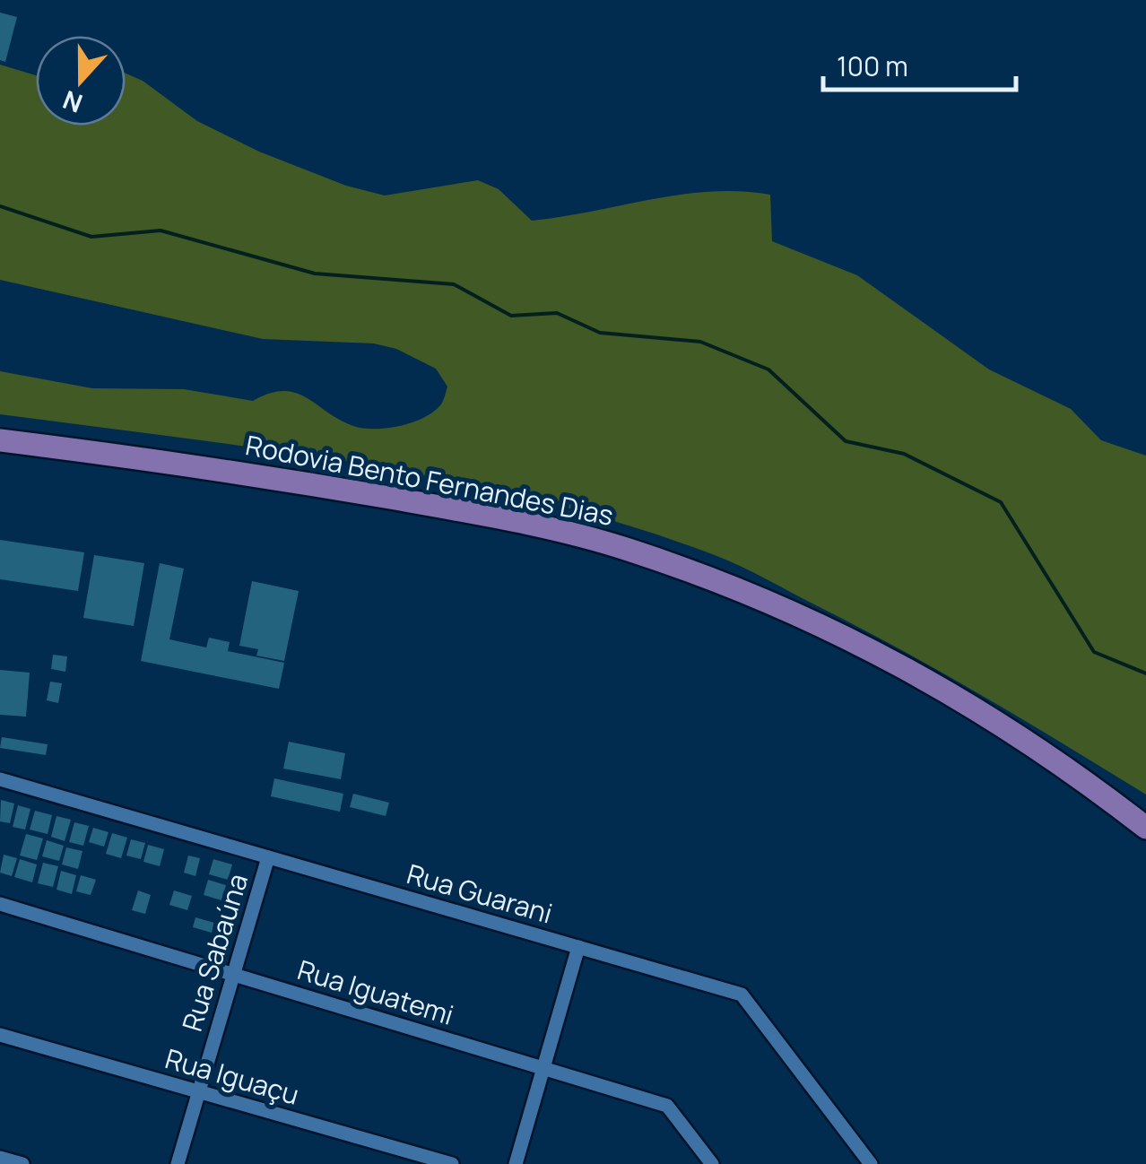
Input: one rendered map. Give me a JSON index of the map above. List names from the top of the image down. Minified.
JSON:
{"streets":{"highway":["Rodovia Bento Fernandes Dias"],"street":["Rua Guarani","Rua Sabaúna","Rua Iguatemi","Rua Iguaçu"]},"crossings":[["Rua Guarani","Rua Sabaúna"],["Rua Sabaúna","Rua Iguatemi"],["Rua Sabaúna","Rua Iguaçu"]],"scale_bar":"100 m","north":"bottom"}
